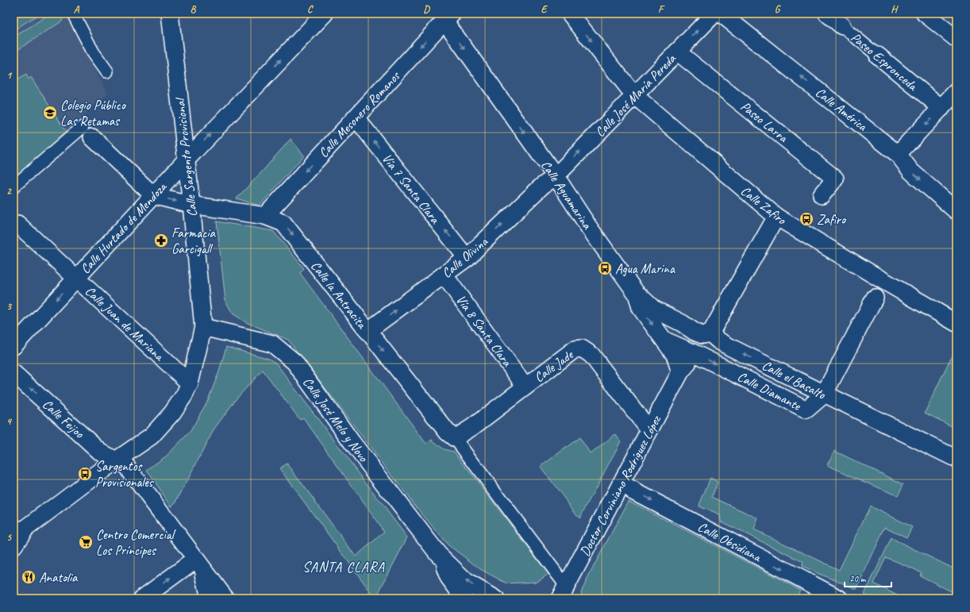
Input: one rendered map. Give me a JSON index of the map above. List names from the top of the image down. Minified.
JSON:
{"streets":{"street":["Paseo Espronceda","Calle José María Pereda","Calle América","Calle Mesonero Romanos","Paseo Larra","Calle Sargento Provisional","Vía 7 Santa Clara","Calle Aguamarina","Calle Zafiro","Calle Hurtado de Mendoza","Calle Olivina","Calle la Antracita","Calle Juan de Mariana","Vía 8 Santa Clara","Calle Jade","Calle el Basalto","Calle Diamante","Calle Feijoo","Calle José Melo y Novo","Doctor Corviniano Rodríguez López","Calle Obsidiana"]},"crossings":[["Calle José María Pereda","Paseo Larra"],["Calle José María Pereda","Calle Aguamarina"],["Calle José María Pereda","Calle Zafiro"],["Calle José María Pereda","Calle Olivina"],["Calle Mesonero Romanos","Vía 7 Santa Clara"],["Calle Mesonero Romanos","Calle Aguamarina"],["Calle Mesonero Romanos","Calle la Antracita"],["Calle Sargento Provisional","Calle Hurtado de Mendoza"],["Calle Sargento Provisional","Calle la Antracita"],["Calle Sargento Provisional","Calle Juan de Mariana"],["Calle Sargento Provisional","Calle Feijoo"],["Calle Sargento Provisional","Calle José Melo y Novo"],["Vía 7 Santa Clara","Calle Olivina"],["Calle Aguamarina","Calle Olivina"],["Calle Aguamarina","Calle el Basalto"],["Calle Aguamarina","Calle Diamante"],["Calle Aguamarina","Doctor Corviniano Rodríguez López"],["Calle Hurtado de Mendoza","Calle la Antracita"],["Calle Hurtado de Mendoza","Calle Juan de Mariana"],["Calle Olivina","Calle la Antracita"],["Calle Olivina","Vía 8 Santa Clara"],["Calle la Antracita","Calle Jade"],["Vía 8 Santa Clara","Calle Jade"],["Calle Jade","Doctor Corviniano Rodríguez López"],["Calle el Basalto","Calle Diamante"],["Calle Diamante","Doctor Corviniano Rodríguez López"],["Doctor Corviniano Rodríguez López","Calle Obsidiana"]],"one_way":["Calle José María Pereda","Calle Mesonero Romanos","Vía 7 Santa Clara","Calle Aguamarina","Calle Olivina","Calle la Antracita","Calle el Basalto","Calle Diamante","Calle Feijoo","Calle Obsidiana"],"districts":["SANTA CLARA"],"places":{"school or university":["Colegio Público Las Retamas"],"bus stop":["Zafiro","Agua Marina","Sargentos Provisionales"],"pharmacy":["Farmacia Garcigall"],"supermarket":["Centro Comercial Los Príncipes"],"restaurant":["Anatolia"]},"scale_bar":"20 m","grid":{"columns":["A","B","C","D","E","F","G","H"],"rows":["1","2","3","4","5"]}}
